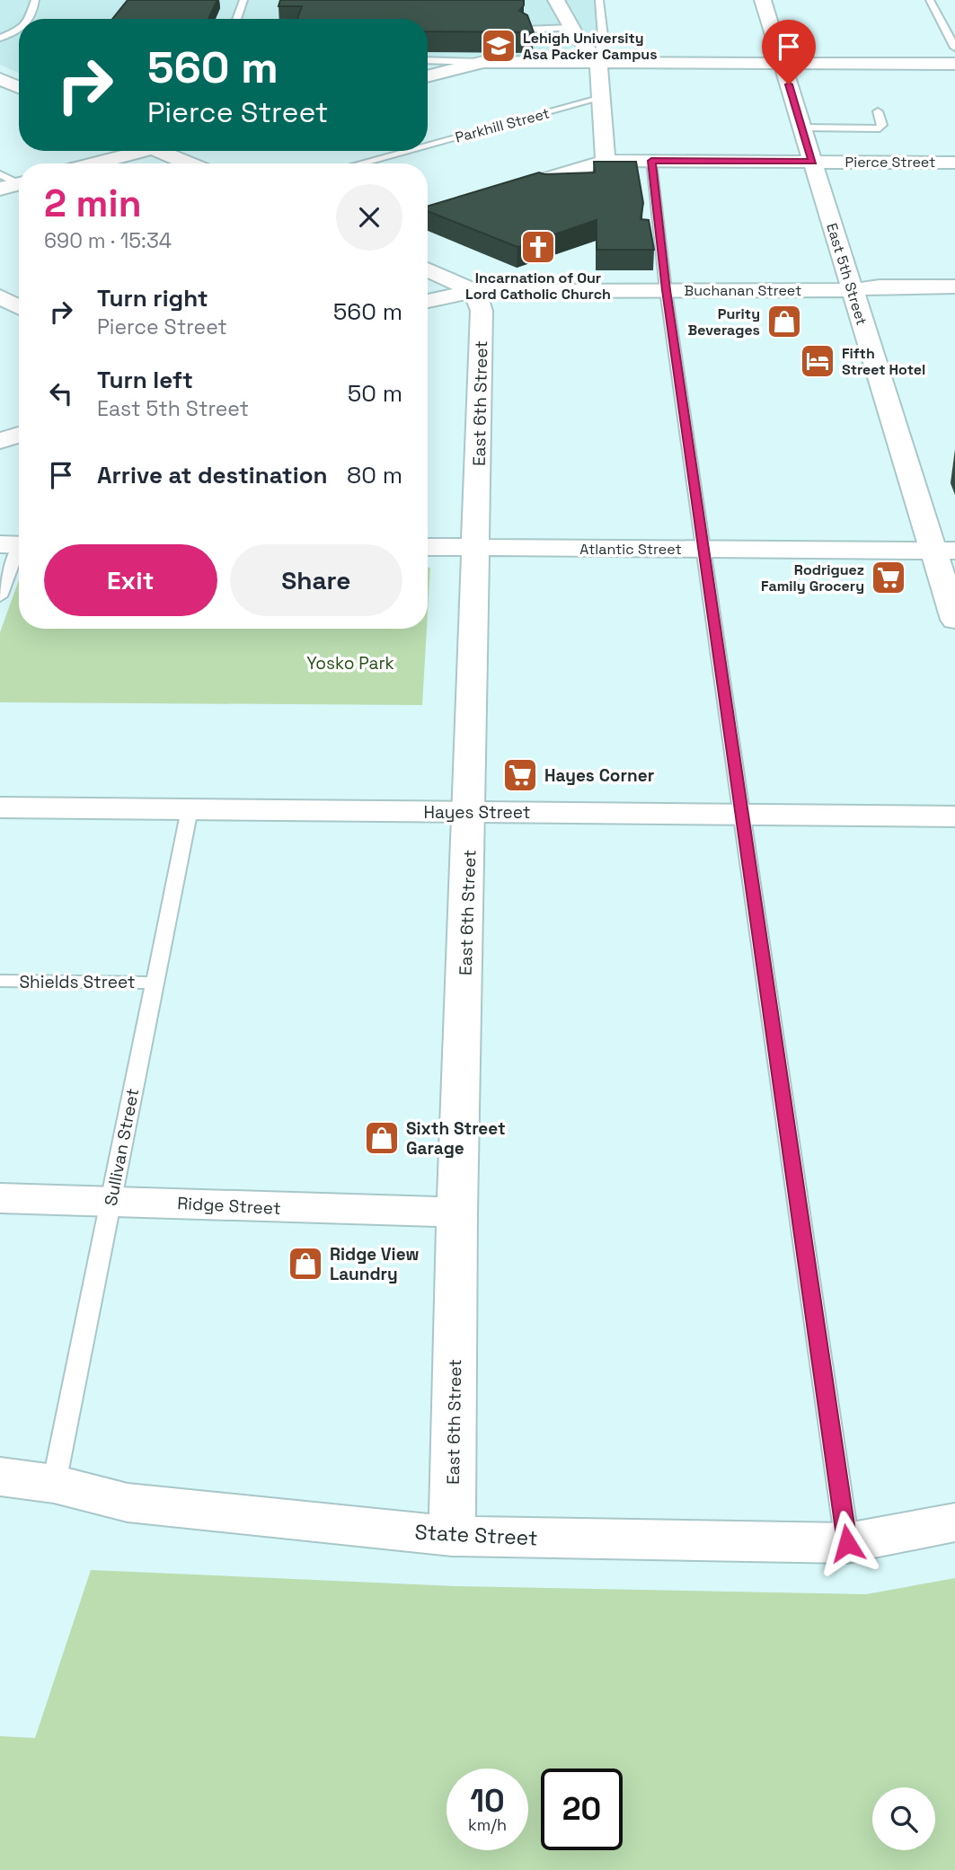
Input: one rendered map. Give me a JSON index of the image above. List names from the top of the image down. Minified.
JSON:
{"streets":{"street":["Pierce Street","East 5th Street","Buchanan Street","East 6th Street","Atlantic Street","Hayes Street","Ridge Street","State Street"],"lane":["Parkhill Street","Shields Street","Sullivan Street"]},"crossings":[["Pierce Street","East 5th Street"],["East 5th Street","Buchanan Street"],["East 5th Street","Atlantic Street"],["Buchanan Street","East 6th Street"],["East 6th Street","Atlantic Street"],["East 6th Street","Hayes Street"],["East 6th Street","Ridge Street"],["East 6th Street","State Street"],["Hayes Street","Sullivan Street"],["Shields Street","Sullivan Street"],["Sullivan Street","Ridge Street"],["Sullivan Street","State Street"]],"parks":["Yosko Park"],"places":{"school or university":["Lehigh University Asa Packer Campus"],"church":["Incarnation of Our Lord Catholic Church"],"shop":["Purity Beverages","Sixth Street Garage","Ridge View Laundry"],"hotel":["Fifth Street Hotel"],"supermarket":["Rodriguez Family Grocery","Hayes Corner"]},"page":{"turn":["560 m","Pierce Street"],"heading":["2 min","690 m · 15:34"],"list":[{"name":"Turn right","note":"Pierce Street","value":"560 m"},{"name":"Turn left","note":"East 5th Street","value":"50 m"},{"name":"Arrive at destination","value":"80 m"}],"buttons":["Exit","Share"],"speed":"10 km/h","limit":"20"}}
